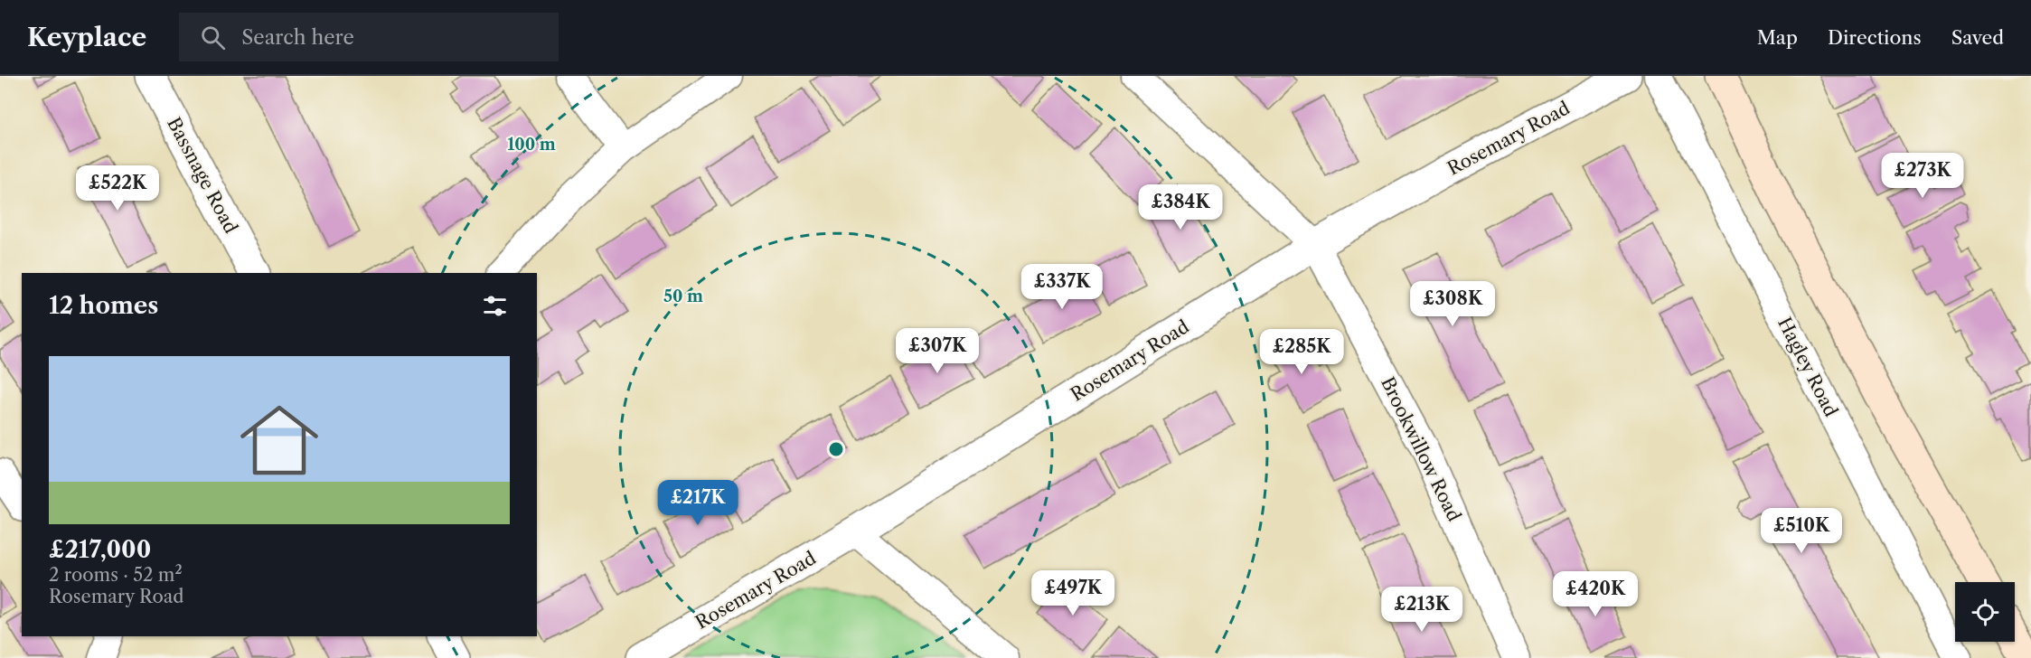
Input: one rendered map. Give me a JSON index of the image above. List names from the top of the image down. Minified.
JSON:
{"streets":{"street":["Rosemary Road","Bassnage Road","Hagley Road","Brookwillow Road"]},"crossings":[["Rosemary Road","Brookwillow Road"]],"page":{"header":"Keyplace","search":"Search here","nav":["Map","Directions","Saved"],"price":["£273K","£522K","£384K","£337K","£308K","£307K","£285K","£217K","£510K","£497K","£420K","£213K"],"heading":"12 homes","list":[{"name":"£217,000","note":"2 rooms · 52 m² · Rosemary Road"}]},"rings":["100 m","50 m"]}
